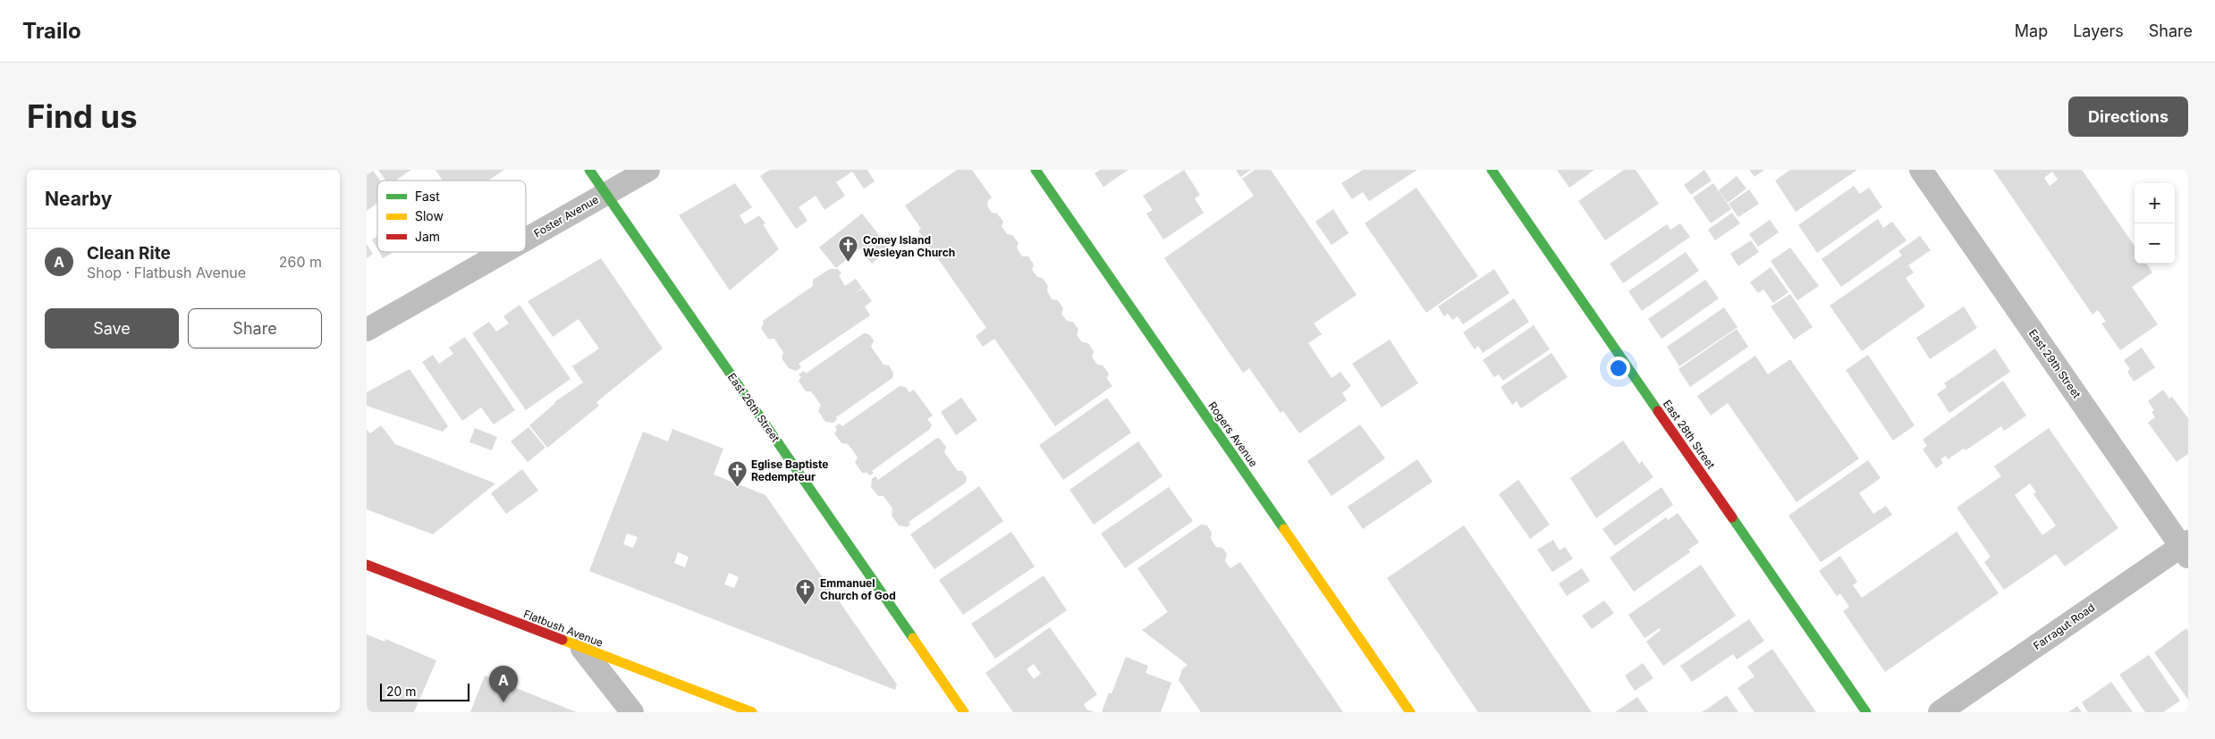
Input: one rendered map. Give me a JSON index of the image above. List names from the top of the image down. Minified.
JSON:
{"streets":{"street":["Foster Avenue","East 29th Street","East 26th Street","Rogers Avenue","East 28th Street","Farragut Road","Flatbush Avenue"]},"crossings":[["Foster Avenue","East 26th Street"],["East 29th Street","Farragut Road"]],"places":{"church":["Coney Island Wesleyan Church","Eglise Baptiste Redempteur","Emmanuel Church of God"]},"legend":["Fast","Slow","Jam"],"scale_bar":"20 m","page":{"header":"Trailo","nav":["Map","Layers","Share"],"buttons":["Directions",["Save","Share"]],"title":"Find us","heading":"Nearby","map_buttons":["+","−"],"list":[{"mark":"A","name":"Clean Rite","note":"Shop · Flatbush Avenue","value":"260 m"}],"pins":"A","scale":"20 m"}}
